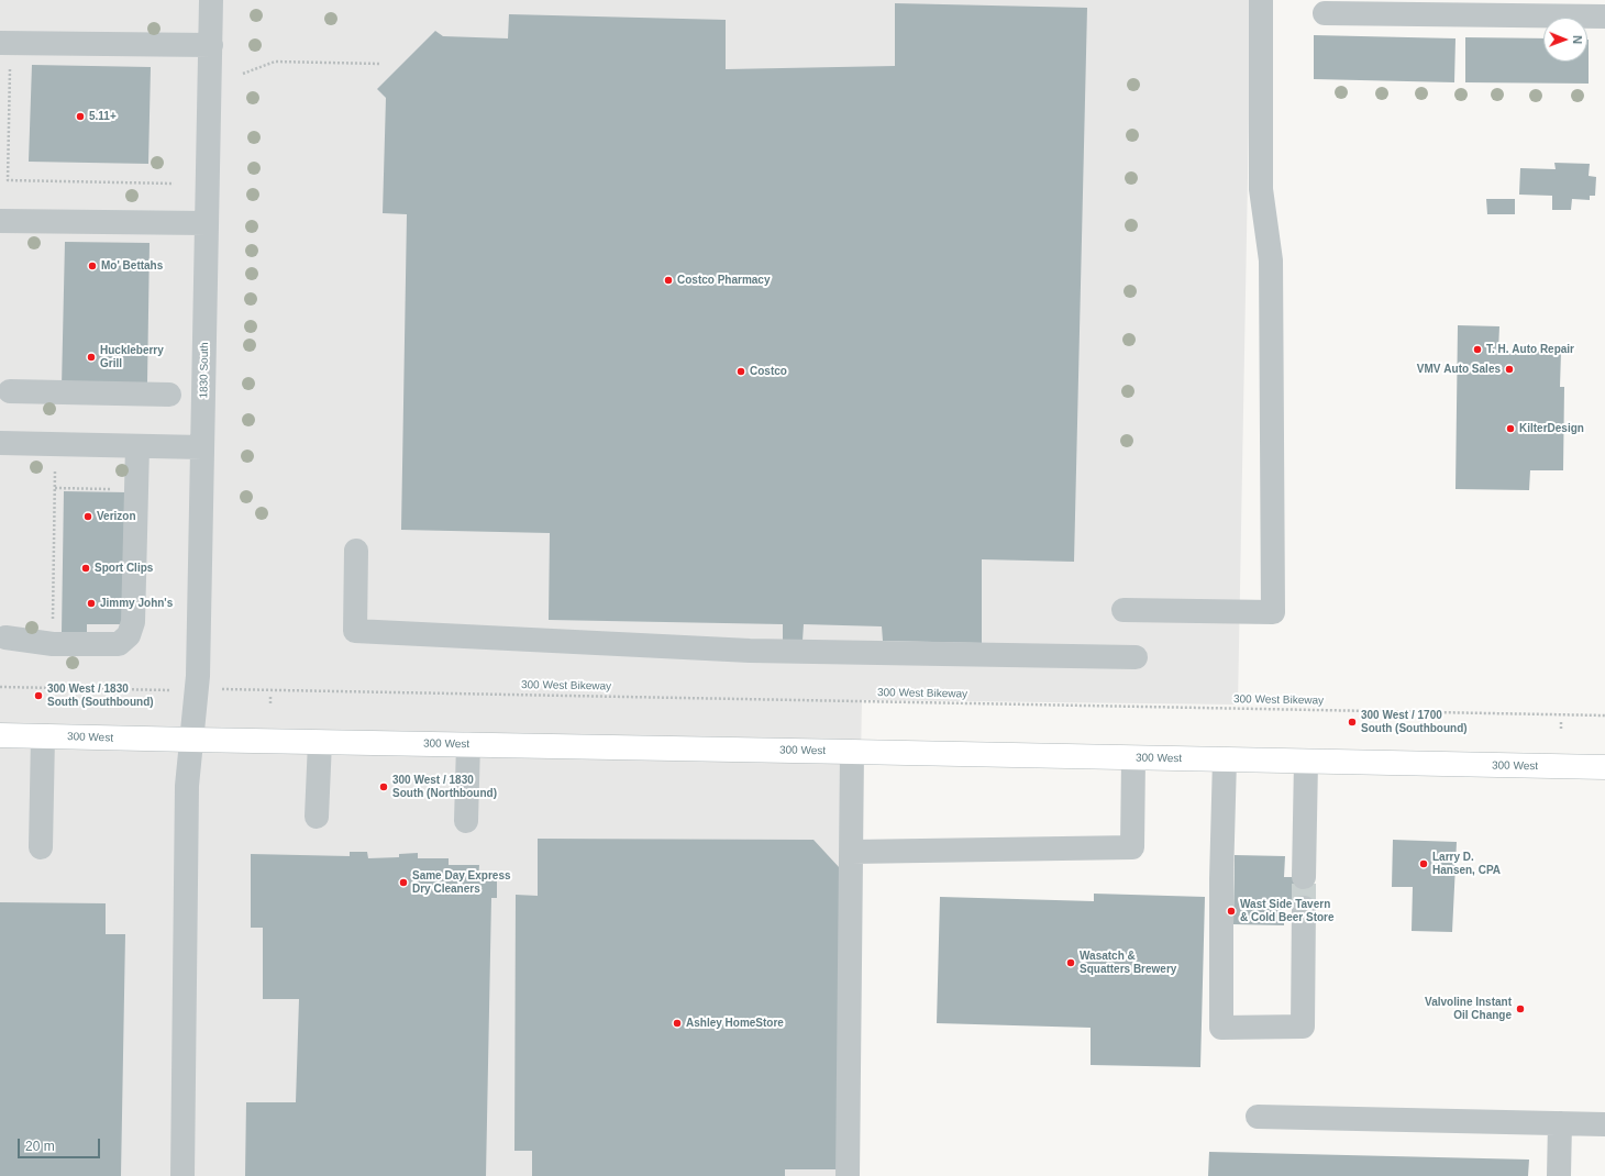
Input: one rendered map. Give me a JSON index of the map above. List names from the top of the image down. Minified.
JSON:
{"streets":{"main road":["300 West"],"street":["1830 South"],"path":["300 West Bikeway"]},"crossings":[["1830 South","300 West"]],"places":["5.11+","Mo' Bettahs","Costco Pharmacy","T. H. Auto Repair","Huckleberry Grill","VMV Auto Sales","Costco","KilterDesign","Verizon","Sport Clips","Jimmy John's","300 West / 1830 South (Southbound)","300 West / 1700 South (Southbound)","300 West / 1830 South (Northbound)","Larry D. Hansen, CPA","Same Day Express Dry Cleaners","Wast Side Tavern & Cold Beer Store","Wasatch & Squatters Brewery","Valvoline Instant Oil Change","Ashley HomeStore"],"scale_bar":"20 m","north":"right"}
